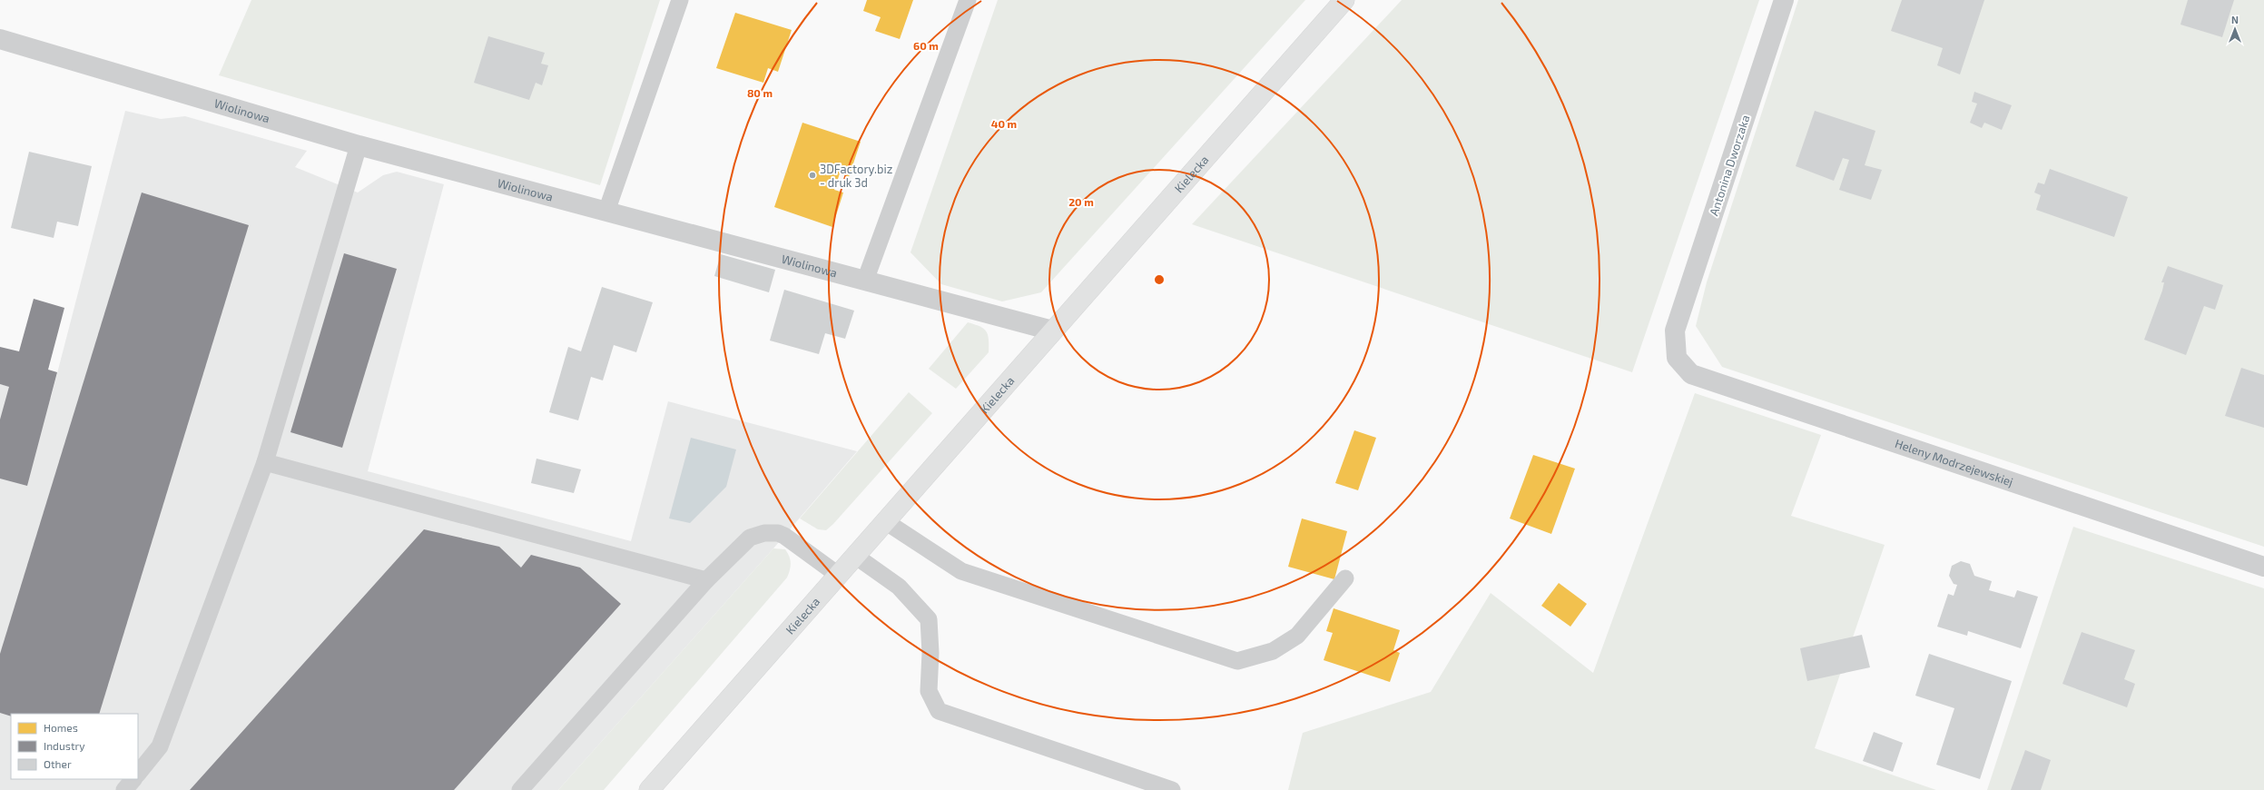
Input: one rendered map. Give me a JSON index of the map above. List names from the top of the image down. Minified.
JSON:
{"streets":{"main road":["Kielecka"],"street":["Wiolinowa","Antonina Dworzaka","Heleny Modrzejewskiej"]},"crossings":[["Wiolinowa","Kielecka"],["Antonina Dworzaka","Heleny Modrzejewskiej"]],"places":["3DFactory.biz - druk 3d"],"legend":["Homes","Industry","Other"],"north":"top","rings":["60 m","80 m","40 m","20 m"]}
